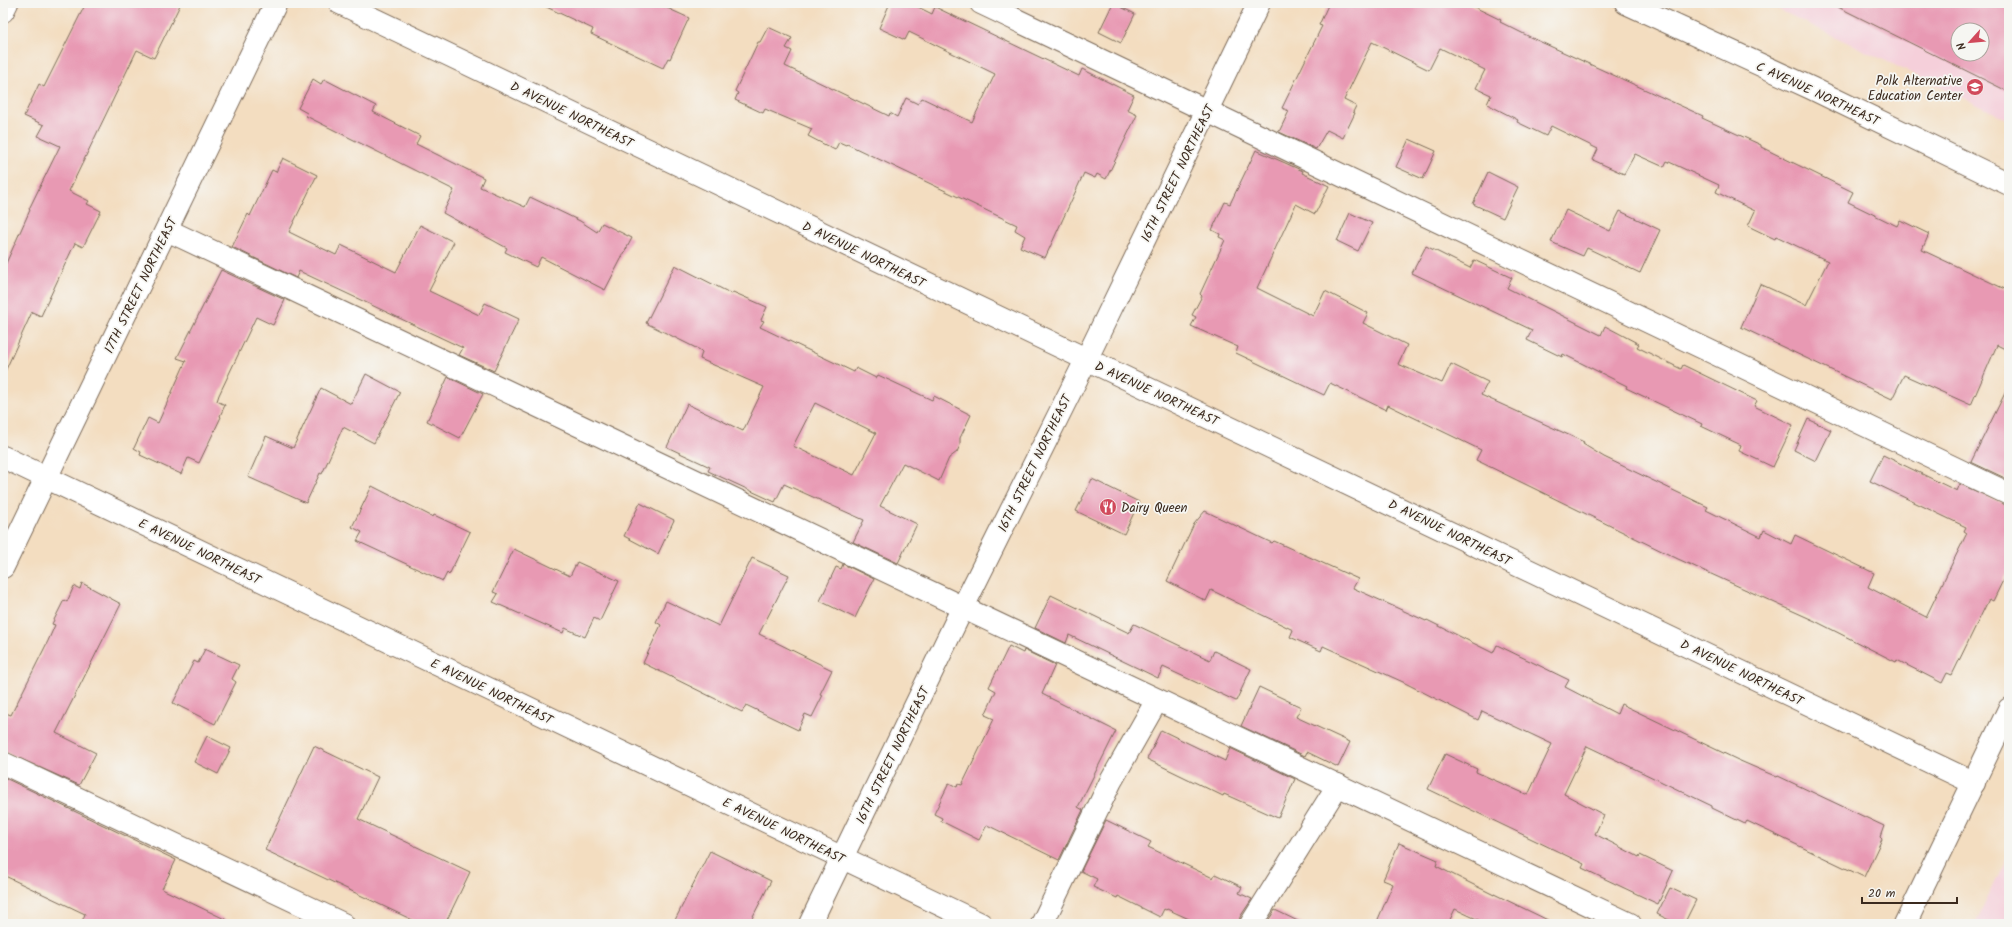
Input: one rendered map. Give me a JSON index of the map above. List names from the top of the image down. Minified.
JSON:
{"streets":{"street":["C AVENUE NORTHEAST","D AVENUE NORTHEAST","16TH STREET NORTHEAST","17TH STREET NORTHEAST","E AVENUE NORTHEAST"]},"crossings":[["D AVENUE NORTHEAST","16TH STREET NORTHEAST"],["16TH STREET NORTHEAST","E AVENUE NORTHEAST"],["17TH STREET NORTHEAST","E AVENUE NORTHEAST"]],"places":{"school or university":["Polk Alternative Education Center"],"restaurant":["Dairy Queen"]},"scale_bar":"20 m","north":"bottom left"}
